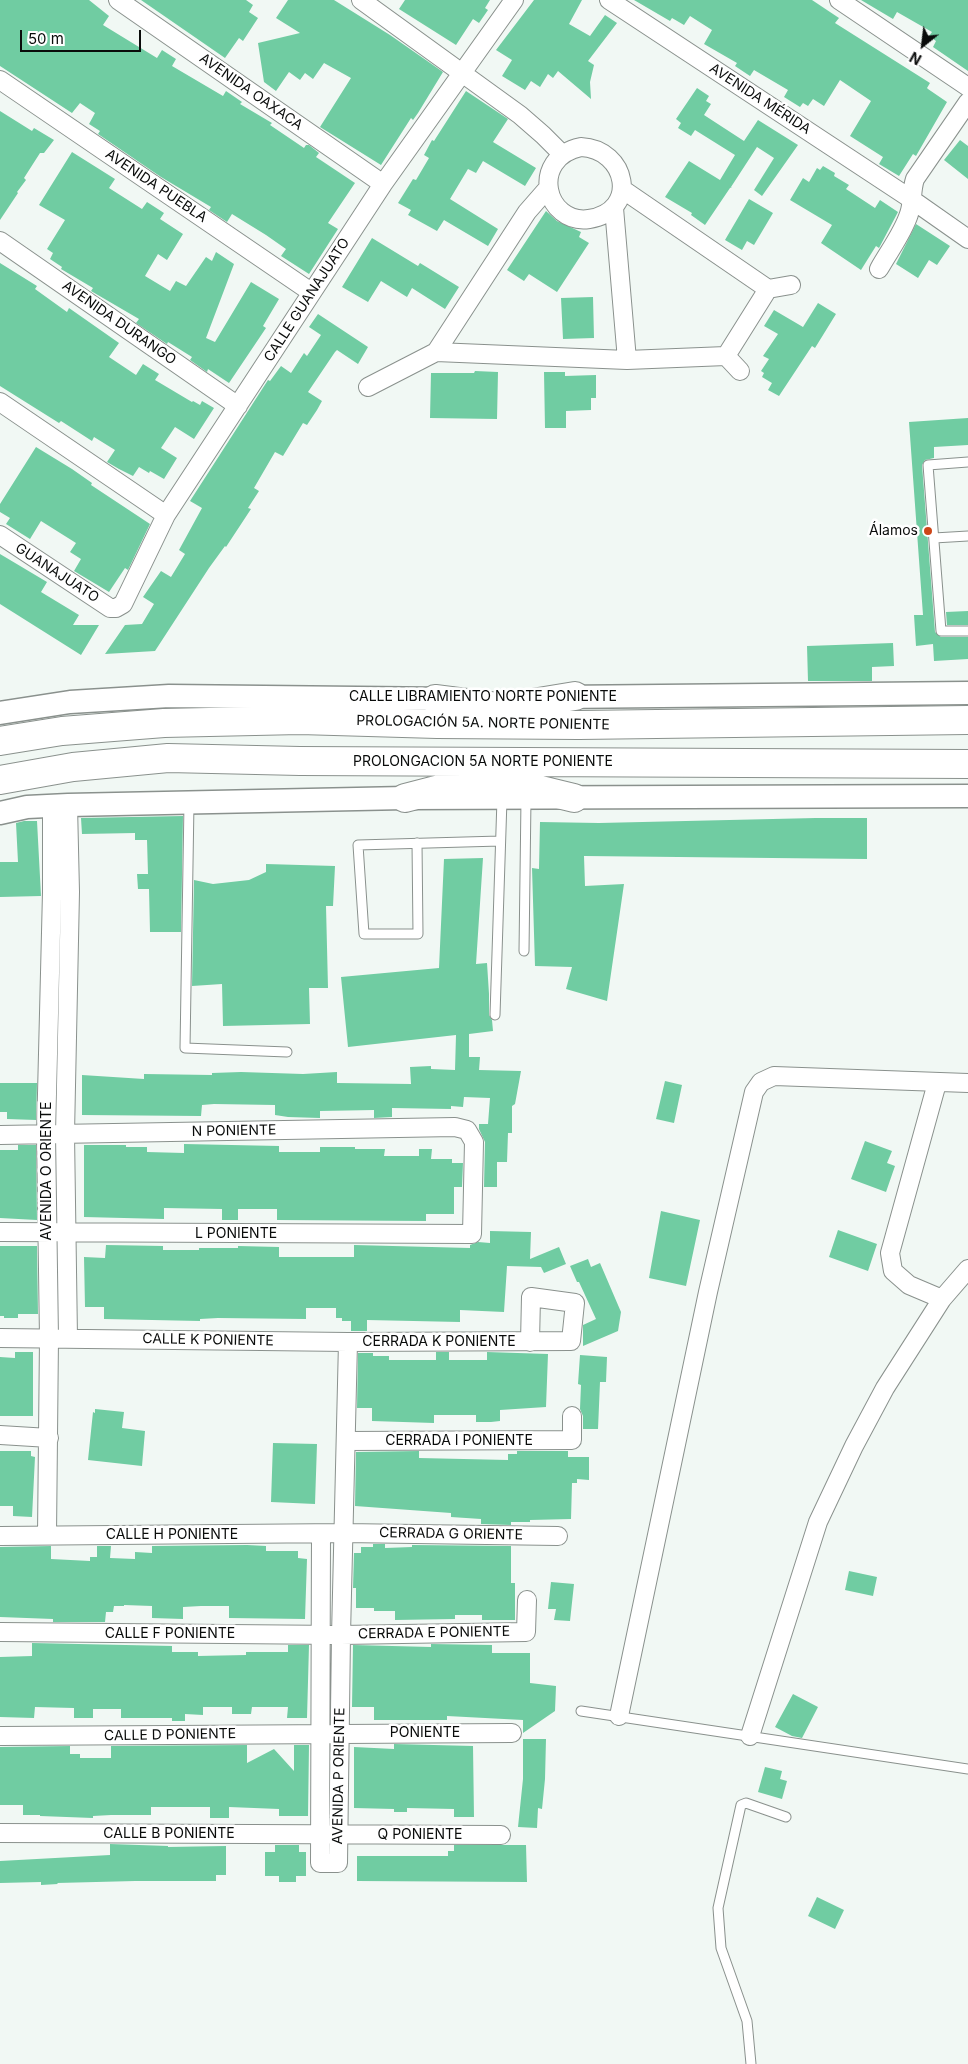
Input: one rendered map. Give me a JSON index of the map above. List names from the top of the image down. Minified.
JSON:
{"streets":{"main road":["PROLOGACIÓN 5A. NORTE PONIENTE","PROLONGACION 5A NORTE PONIENTE"],"street":["AVENIDA OAXACA","AVENIDA MÉRIDA","AVENIDA PUEBLA","CALLE GUANAJUATO","AVENIDA DURANGO","GUANAJUATO","CALLE LIBRAMIENTO NORTE PONIENTE","N PONIENTE","AVENIDA O ORIENTE","L PONIENTE","CALLE K PONIENTE","CERRADA K PONIENTE","CERRADA I PONIENTE","CERRADA G ORIENTE","CALLE H PONIENTE","CERRADA E PONIENTE","CALLE F PONIENTE","PONIENTE","CALLE D PONIENTE","AVENIDA P ORIENTE","CALLE B PONIENTE","Q PONIENTE"]},"crossings":[["AVENIDA OAXACA","CALLE GUANAJUATO"],["AVENIDA PUEBLA","CALLE GUANAJUATO"],["CALLE GUANAJUATO","AVENIDA DURANGO"],["CALLE GUANAJUATO","GUANAJUATO"],["CALLE LIBRAMIENTO NORTE PONIENTE","PROLOGACIÓN 5A. NORTE PONIENTE"],["N PONIENTE","AVENIDA O ORIENTE"],["N PONIENTE","L PONIENTE"],["AVENIDA O ORIENTE","L PONIENTE"],["AVENIDA O ORIENTE","CALLE K PONIENTE"],["AVENIDA O ORIENTE","CALLE H PONIENTE"],["CALLE K PONIENTE","CERRADA K PONIENTE"],["CALLE K PONIENTE","AVENIDA P ORIENTE"],["CERRADA K PONIENTE","AVENIDA P ORIENTE"],["CERRADA I PONIENTE","AVENIDA P ORIENTE"],["CERRADA G ORIENTE","CALLE H PONIENTE"],["CERRADA G ORIENTE","AVENIDA P ORIENTE"],["CALLE H PONIENTE","AVENIDA P ORIENTE"],["CERRADA E PONIENTE","CALLE F PONIENTE"],["CERRADA E PONIENTE","AVENIDA P ORIENTE"],["CALLE F PONIENTE","AVENIDA P ORIENTE"],["PONIENTE","CALLE D PONIENTE"],["PONIENTE","AVENIDA P ORIENTE"],["CALLE D PONIENTE","AVENIDA P ORIENTE"],["AVENIDA P ORIENTE","CALLE B PONIENTE"],["AVENIDA P ORIENTE","Q PONIENTE"],["CALLE B PONIENTE","Q PONIENTE"]],"places":["Álamos"],"scale_bar":"50 m","north":"bottom left"}
